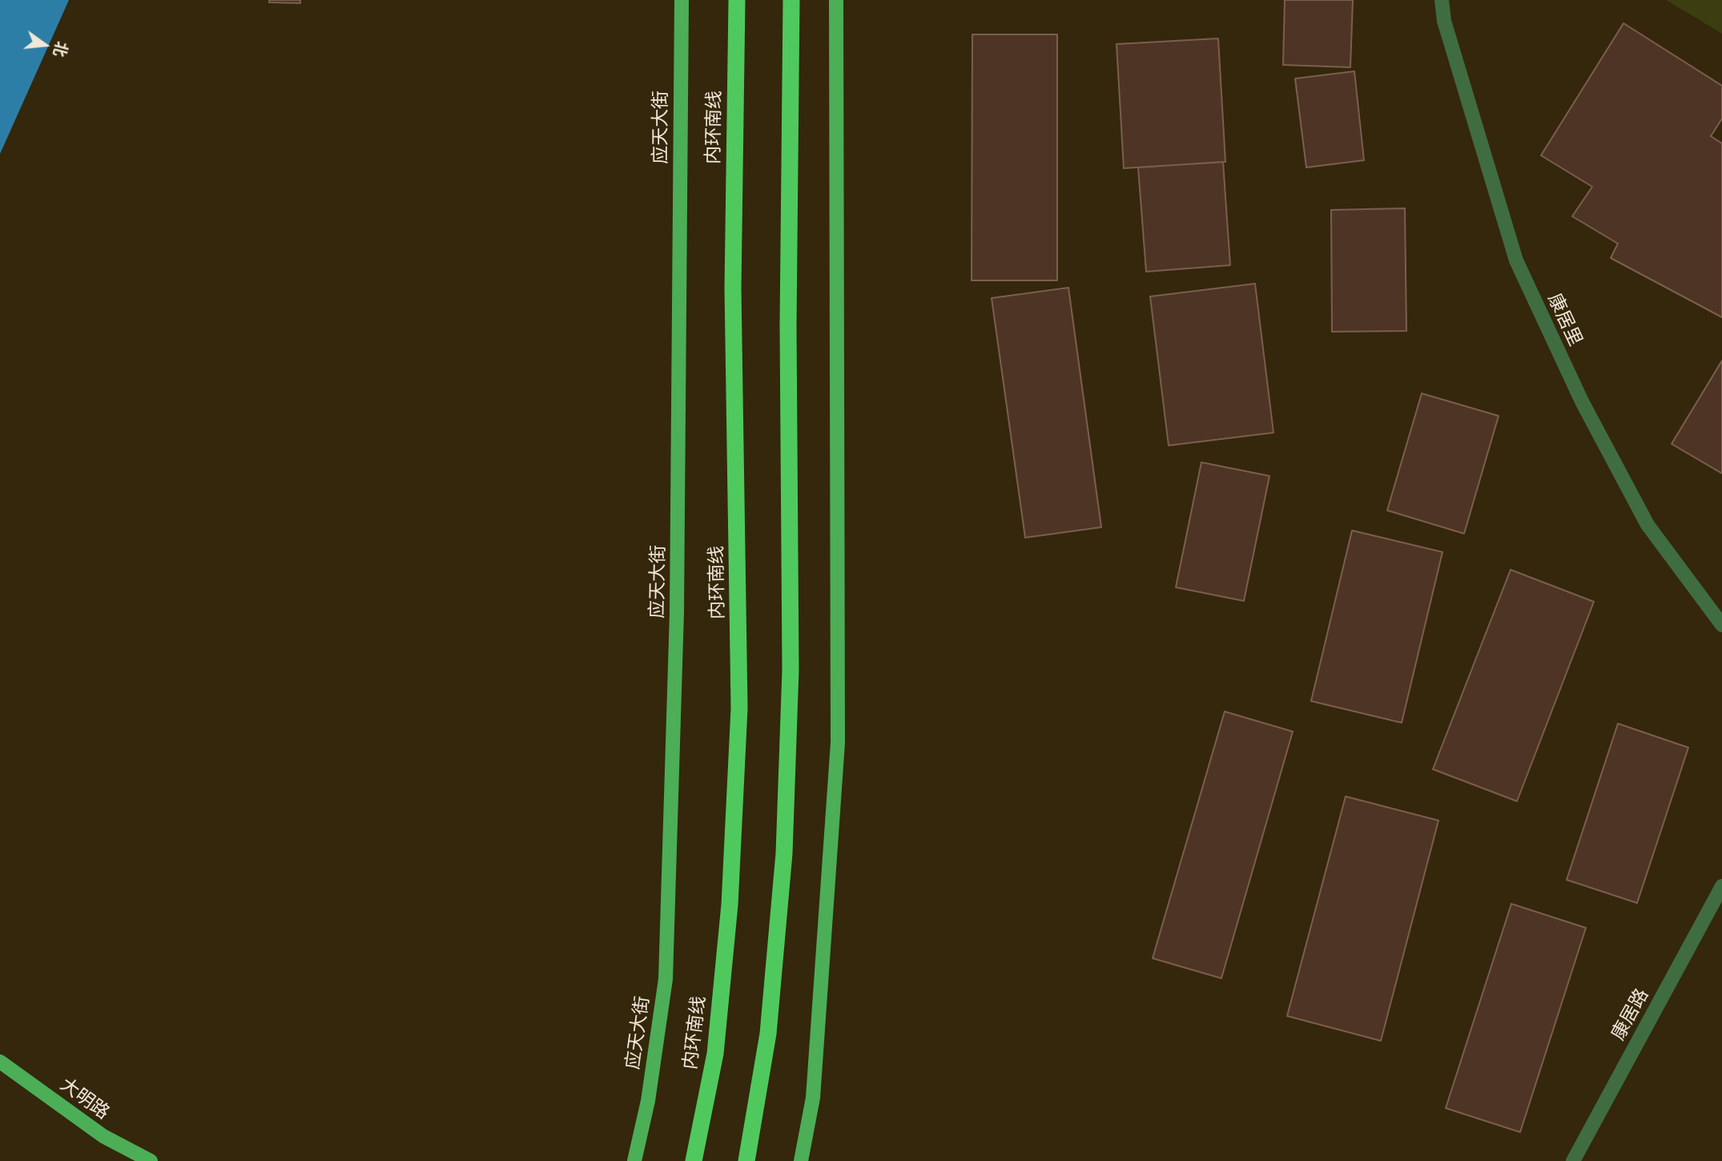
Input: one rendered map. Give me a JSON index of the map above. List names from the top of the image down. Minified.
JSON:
{"streets":{"highway":["内环南线"],"main road":["应天大街","大明路"],"street":["康居里","康居路"]},"north":"right"}
